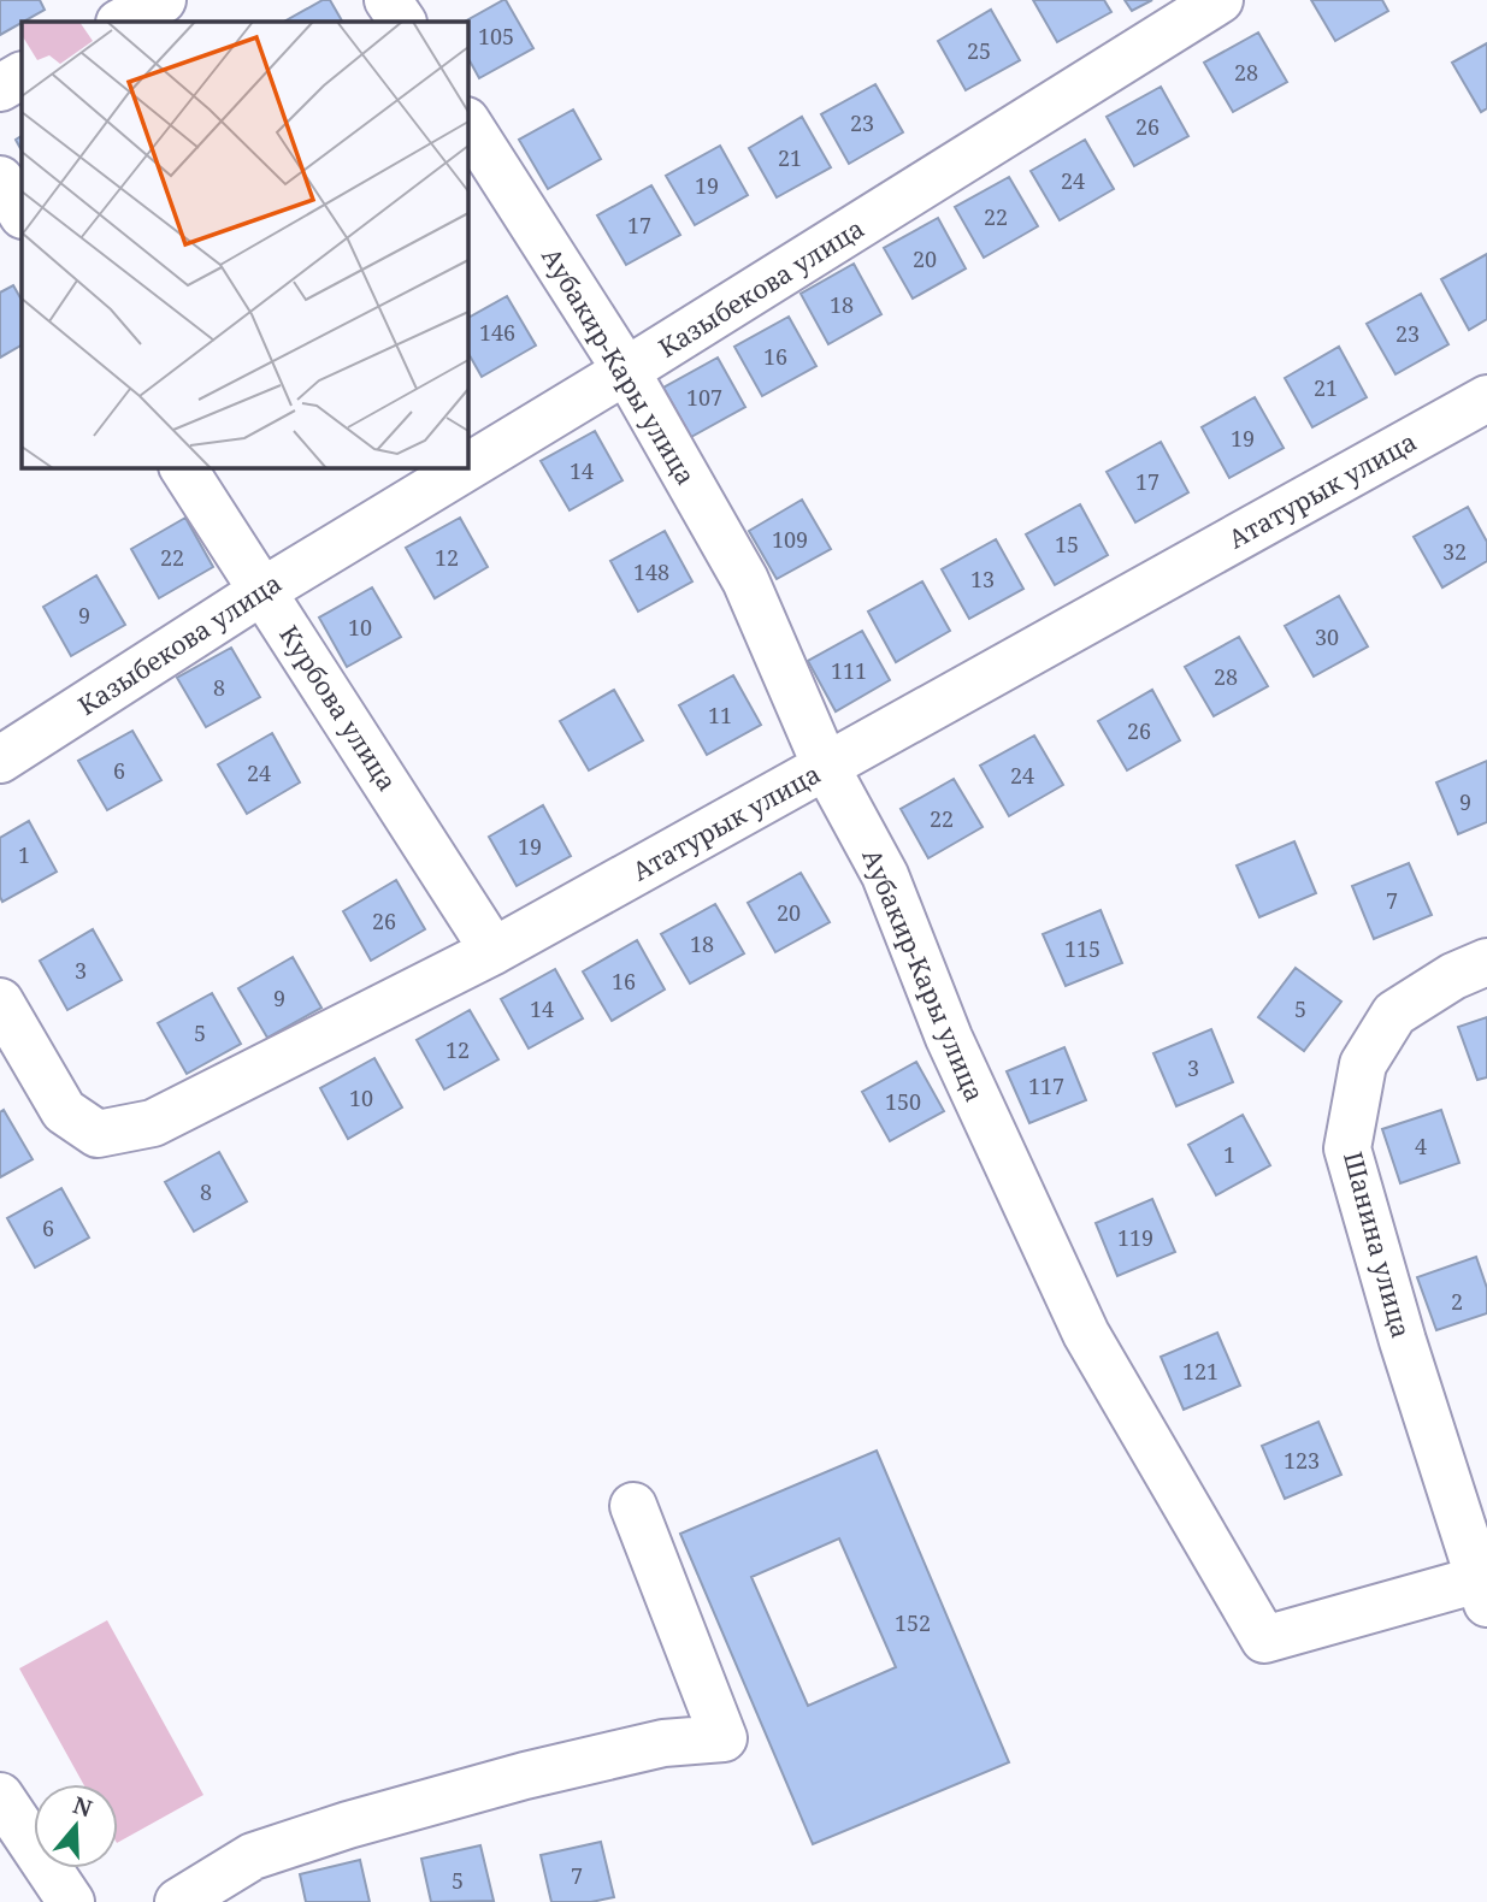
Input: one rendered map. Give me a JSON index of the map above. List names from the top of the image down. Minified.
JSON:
{"streets":{"street":["Казыбекова улица","Аубакир-Кары улица","Ататурык улица","Курбова улица","Шанина улица"]},"crossings":[["Казыбекова улица","Аубакир-Кары улица"],["Казыбекова улица","Курбова улица"],["Аубакир-Кары улица","Ататурык улица"],["Аубакир-Кары улица","Шанина улица"],["Ататурык улица","Курбова улица"]],"house_numbers":["105","25","28","23","26","21","24","19","22","17","20","18","146","23","16","21","107","19","14","17","109","15","32","22","12","148","13","9","10","30","111","28","8","11","26","6","24","24","9","22","19","1","7","20","26","18","115","3","16","9","14","5","5","12","3","117","10","150","4","1","8","6","119","2","121","123","152","7","5"],"north":"top"}
